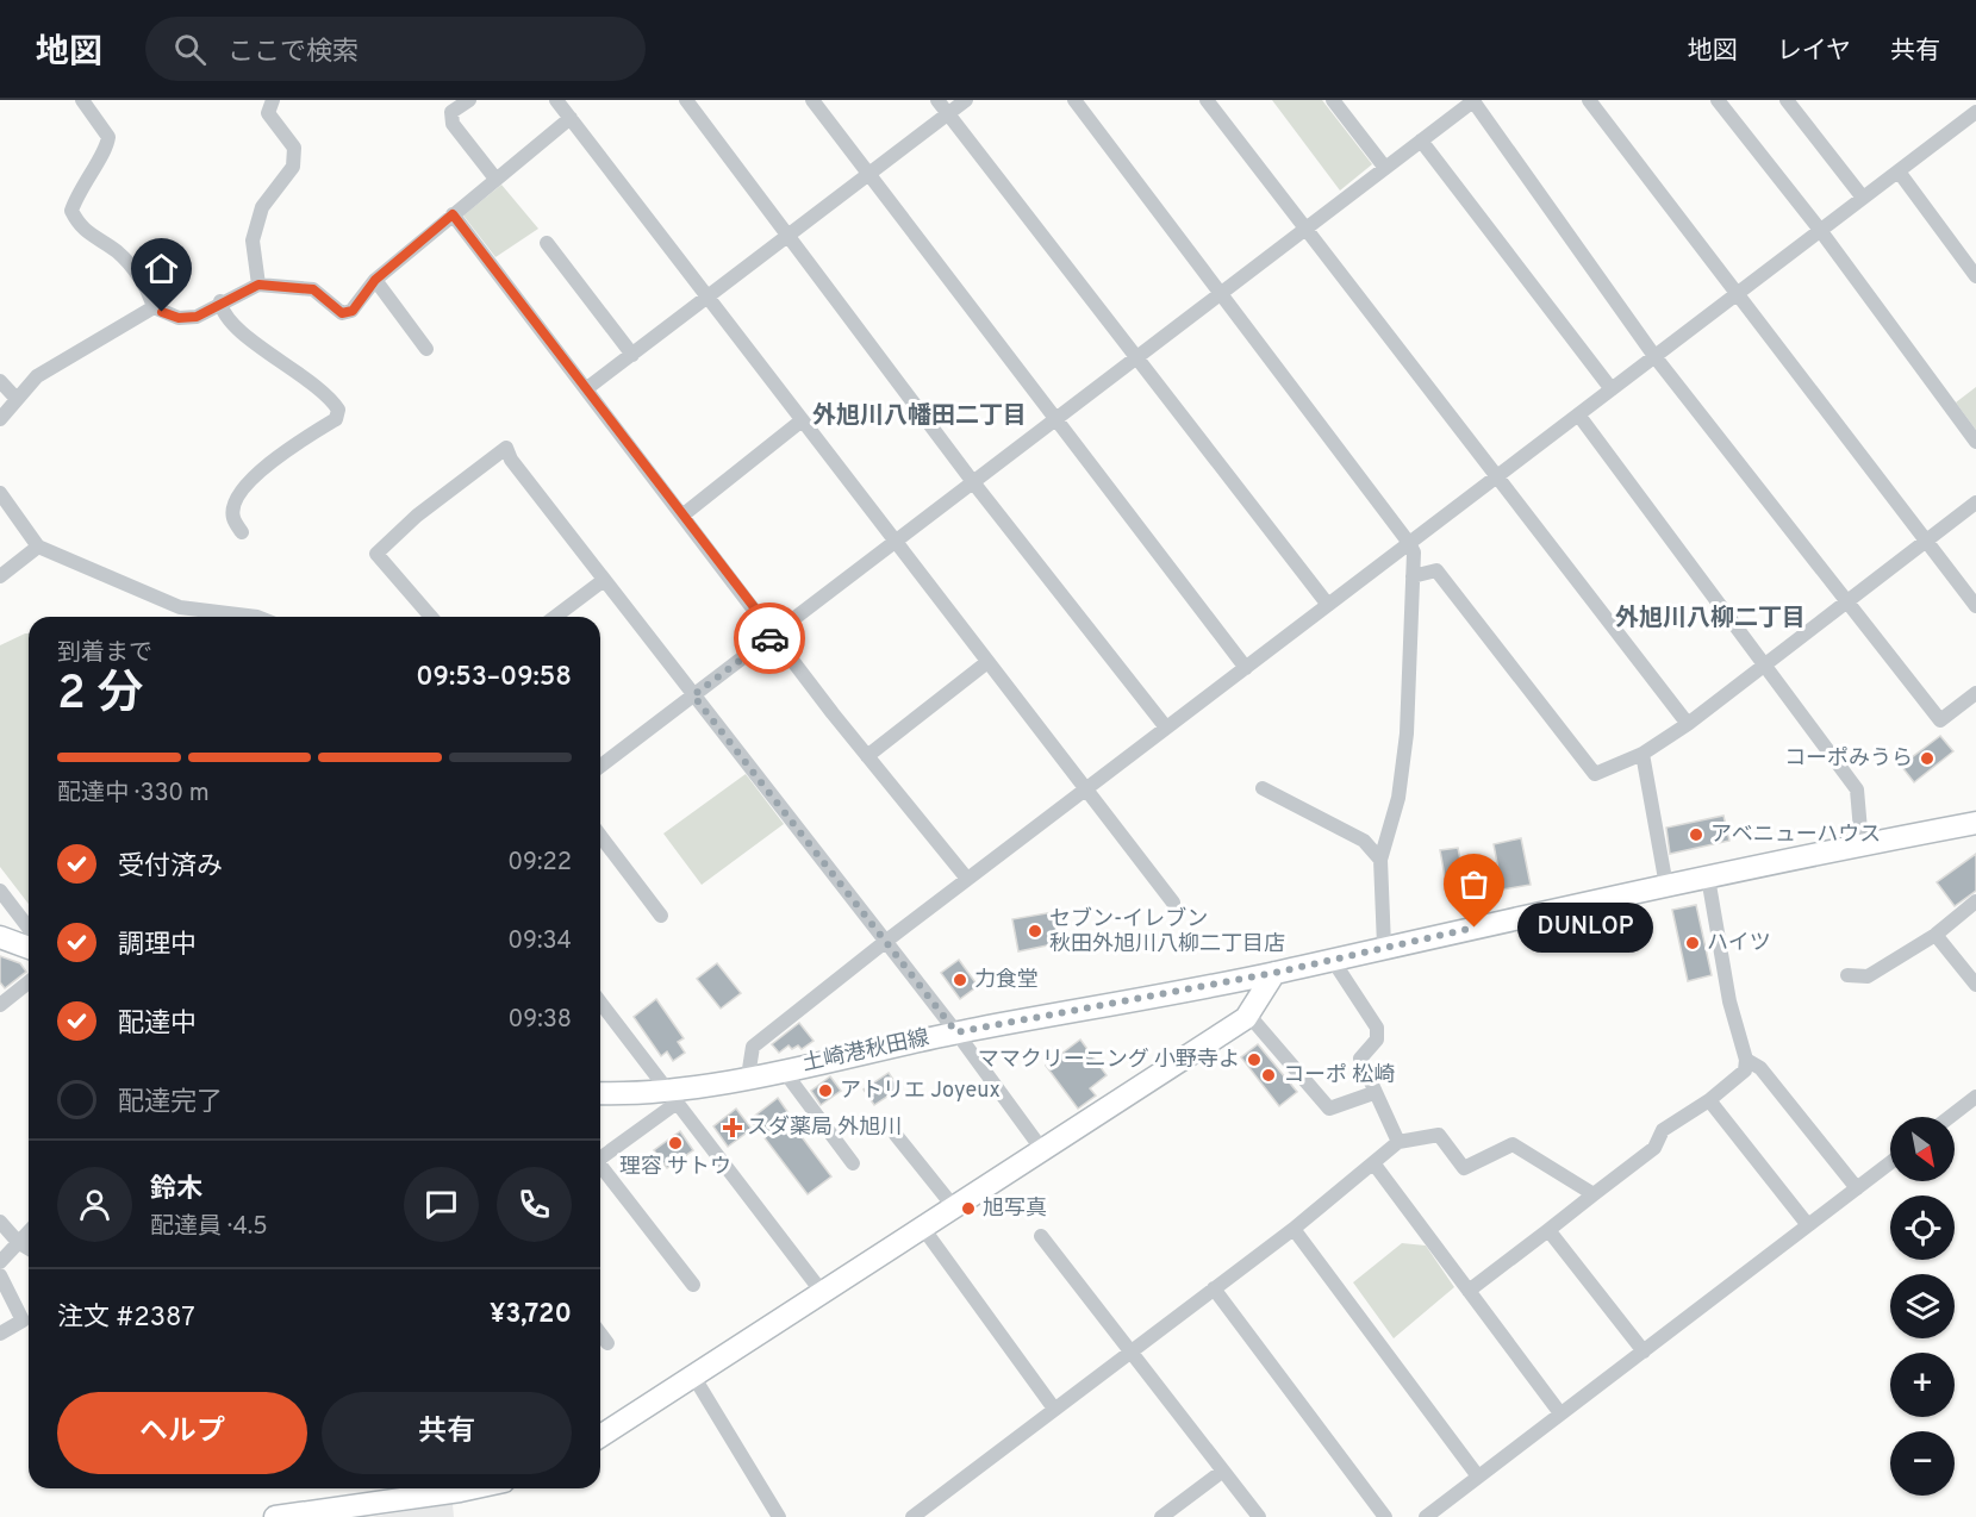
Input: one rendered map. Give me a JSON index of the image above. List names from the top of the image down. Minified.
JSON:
{"streets":{"main road":["土崎港秋田線"]},"districts":["外旭川八幡田二丁目","外旭川八柳二丁目"],"places":{"other":["コーポみうら","アベニューハウス","DUNLOP","セブン-イレブン 秋田外旭川八柳二丁目店","ハイツ","力食堂","ママクリーニング 小野寺よ","コーポ 松崎","アトリエ Joyeux","理容 サトウ","旭写真"],"health":["スダ薬局 外旭川"]},"north":"bottom right","page":{"header":"地図","search":"ここで検索","nav":["地図","レイヤ","共有"],"heading":["2 分","到着まで","09:53–09:58"],"panel":["鈴木","配達員 · 4.5","注文 #2387","¥3,720"],"bar":"配達中 · 330 m","list":[["受付済み","09:22"],["調理中","09:34"],["配達中","09:38"],"配達完了"],"bubble":"DUNLOP","map_buttons":["+","−"],"buttons":["ヘルプ","共有"]}}
